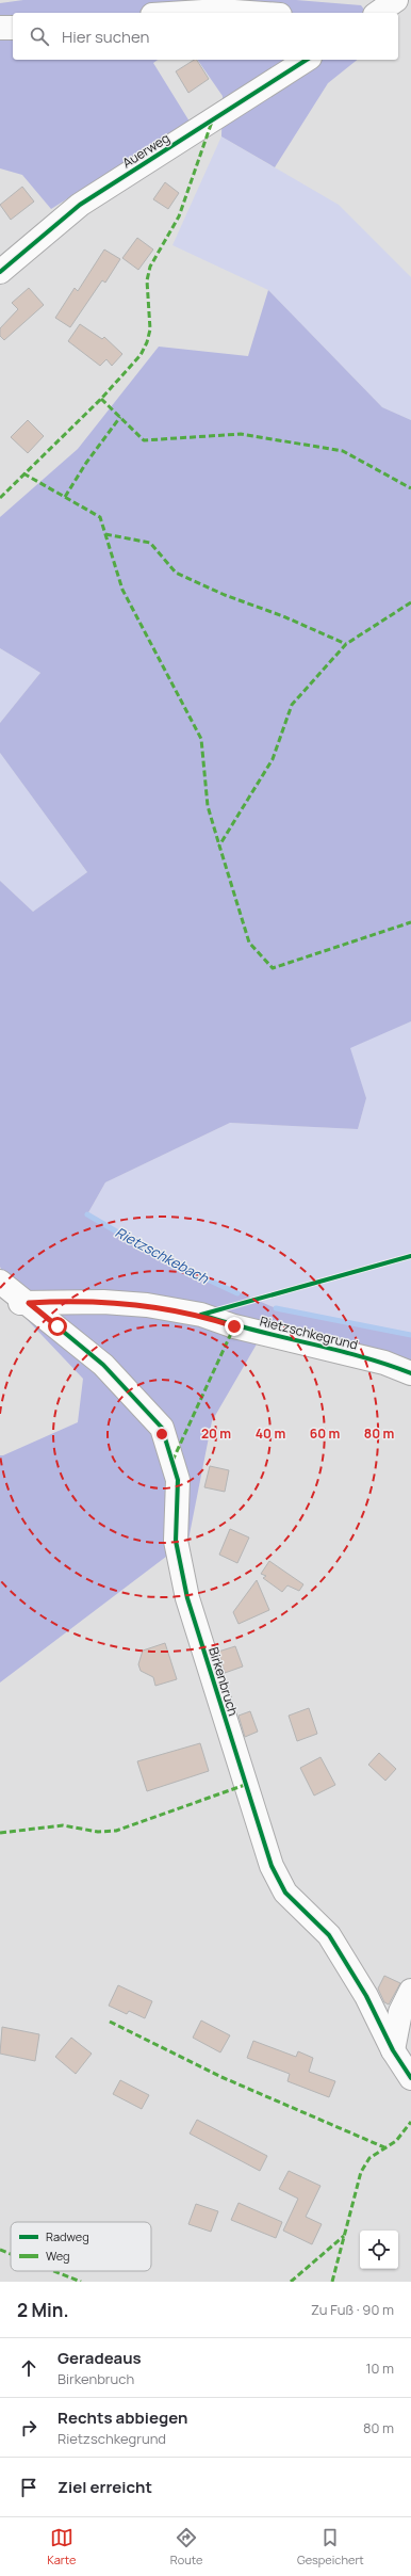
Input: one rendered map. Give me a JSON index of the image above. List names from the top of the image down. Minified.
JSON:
{"streets":{"street":["Auerweg","Rietzschkegrund","Birkenbruch"]},"crossings":[["Rietzschkegrund","Birkenbruch"]],"water":["Rietzschkebach"],"legend":["Radweg","Weg"],"page":{"search":"Hier suchen","heading":["2 Min.","Zu Fuß · 90 m"],"list":[["Geradeaus","Birkenbruch","10 m"],["Rechts abbiegen","Rietzschkegrund","80 m"],"Ziel erreicht"],"nav":["Karte","Route","Gespeichert"]},"rings":["20 m","40 m","60 m","80 m"]}
